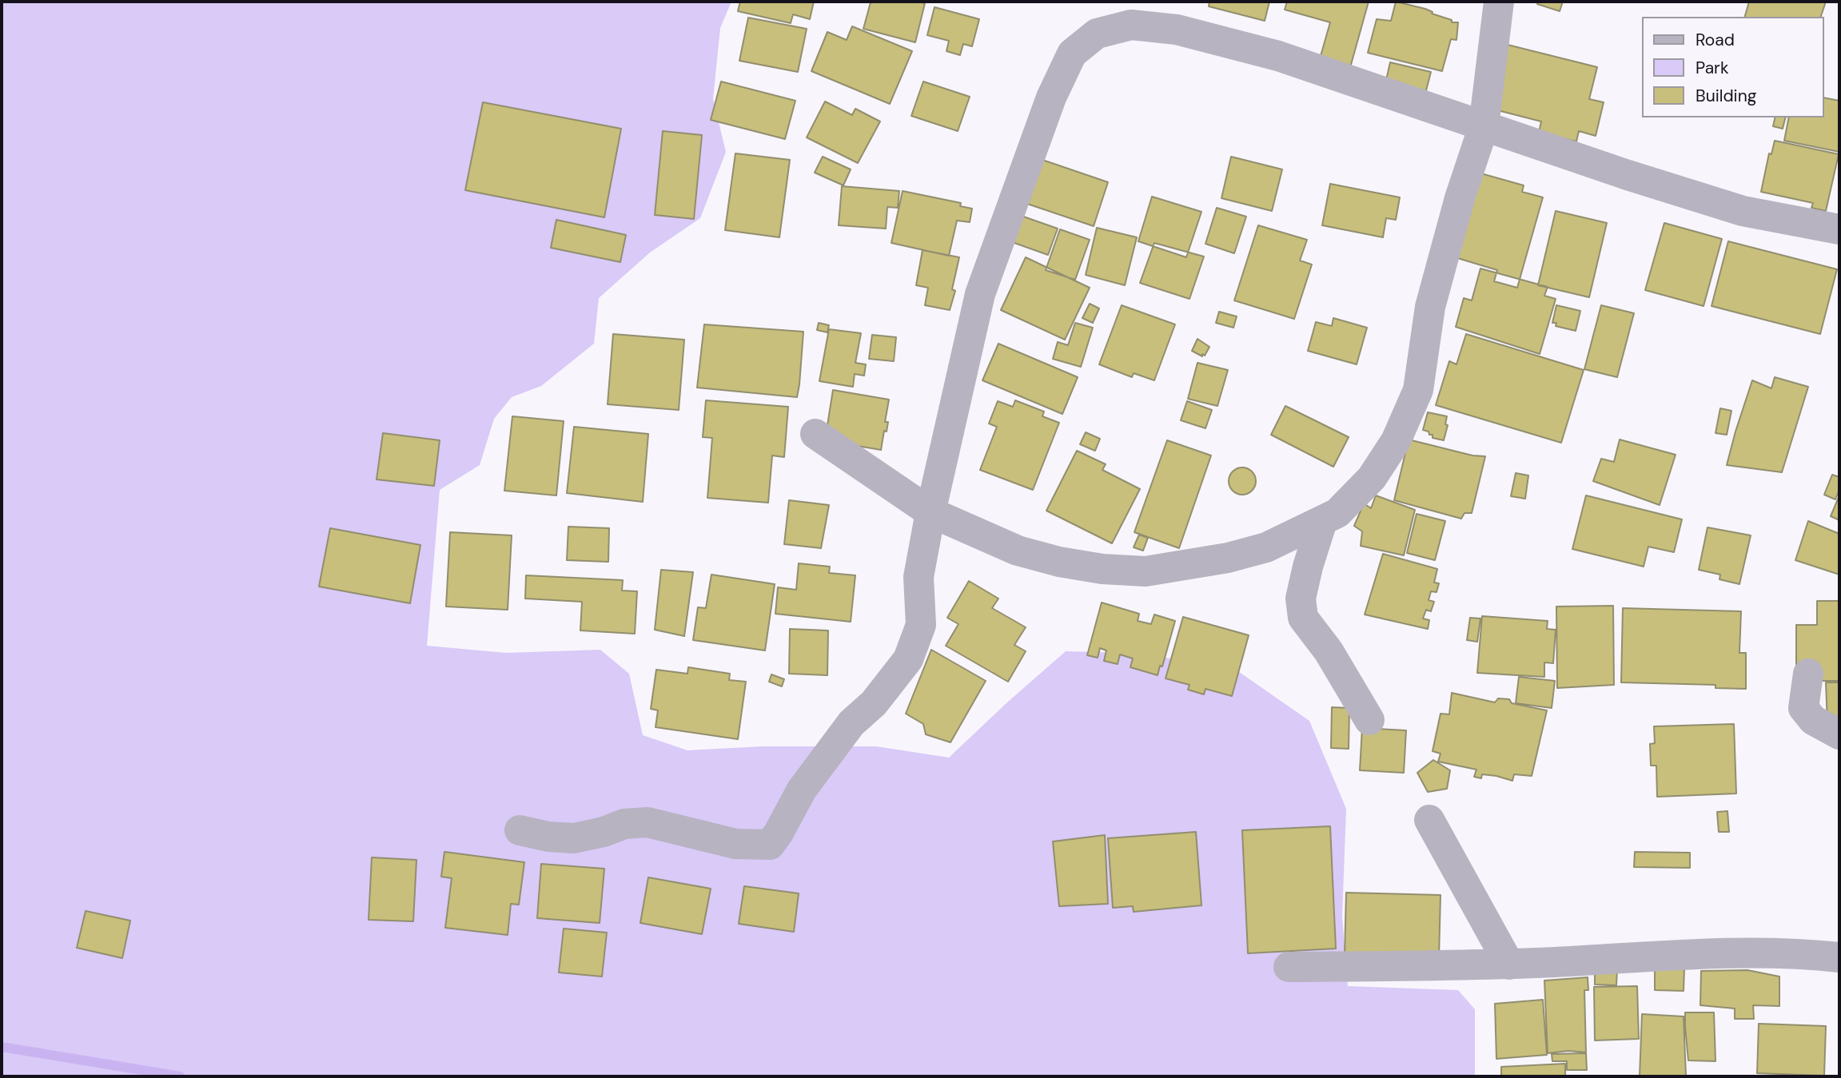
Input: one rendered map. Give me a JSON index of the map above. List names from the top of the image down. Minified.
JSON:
{"legend":["Road","Park","Building"]}
